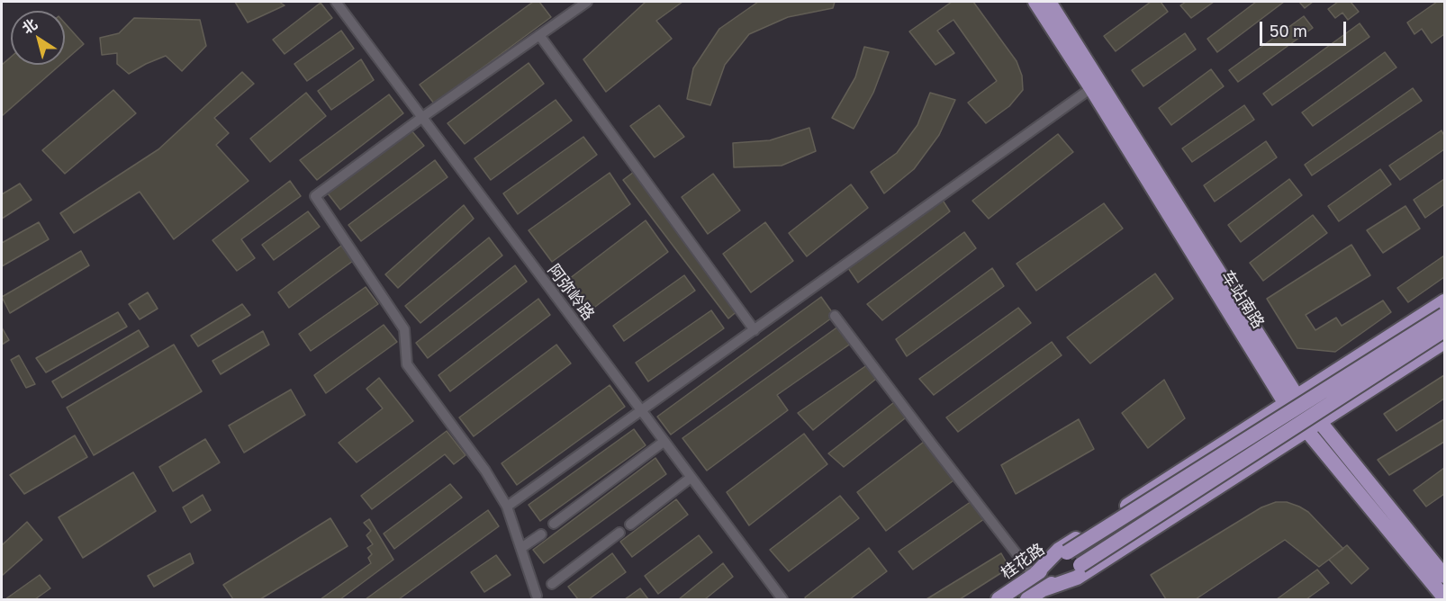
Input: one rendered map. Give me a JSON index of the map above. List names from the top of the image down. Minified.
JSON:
{"streets":{"main road":["车站南路","桂花路"],"street":["阿弥岭路"]},"scale_bar":"50 m","north":"top left"}
